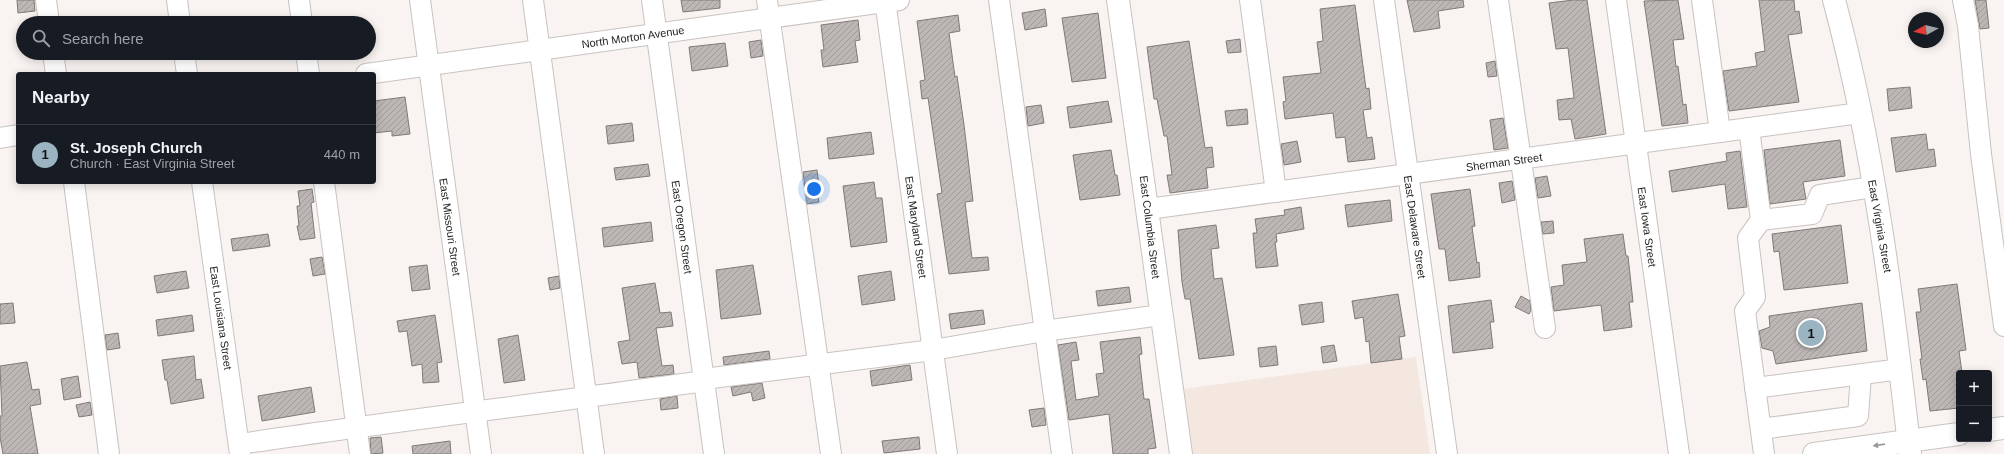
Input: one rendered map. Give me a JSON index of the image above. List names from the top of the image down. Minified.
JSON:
{"streets":{"main road":["East Virginia Street","East Columbia Street"],"street":["North Morton Avenue","Sherman Street","East Missouri Street","East Oregon Street","East Maryland Street","East Delaware Street","East Iowa Street","East Louisiana Street"]},"crossings":[["North Morton Avenue","East Missouri Street"],["North Morton Avenue","East Oregon Street"],["North Morton Avenue","East Maryland Street"],["Sherman Street","East Virginia Street"],["Sherman Street","East Columbia Street"],["Sherman Street","East Delaware Street"],["Sherman Street","East Iowa Street"]],"north":"left","page":{"search":"Search here","heading":"Nearby","list":[{"mark":"1","name":"St. Joseph Church","note":"Church · East Virginia Street","value":"440 m"}],"pins":"1","map_buttons":["+","−"]}}
